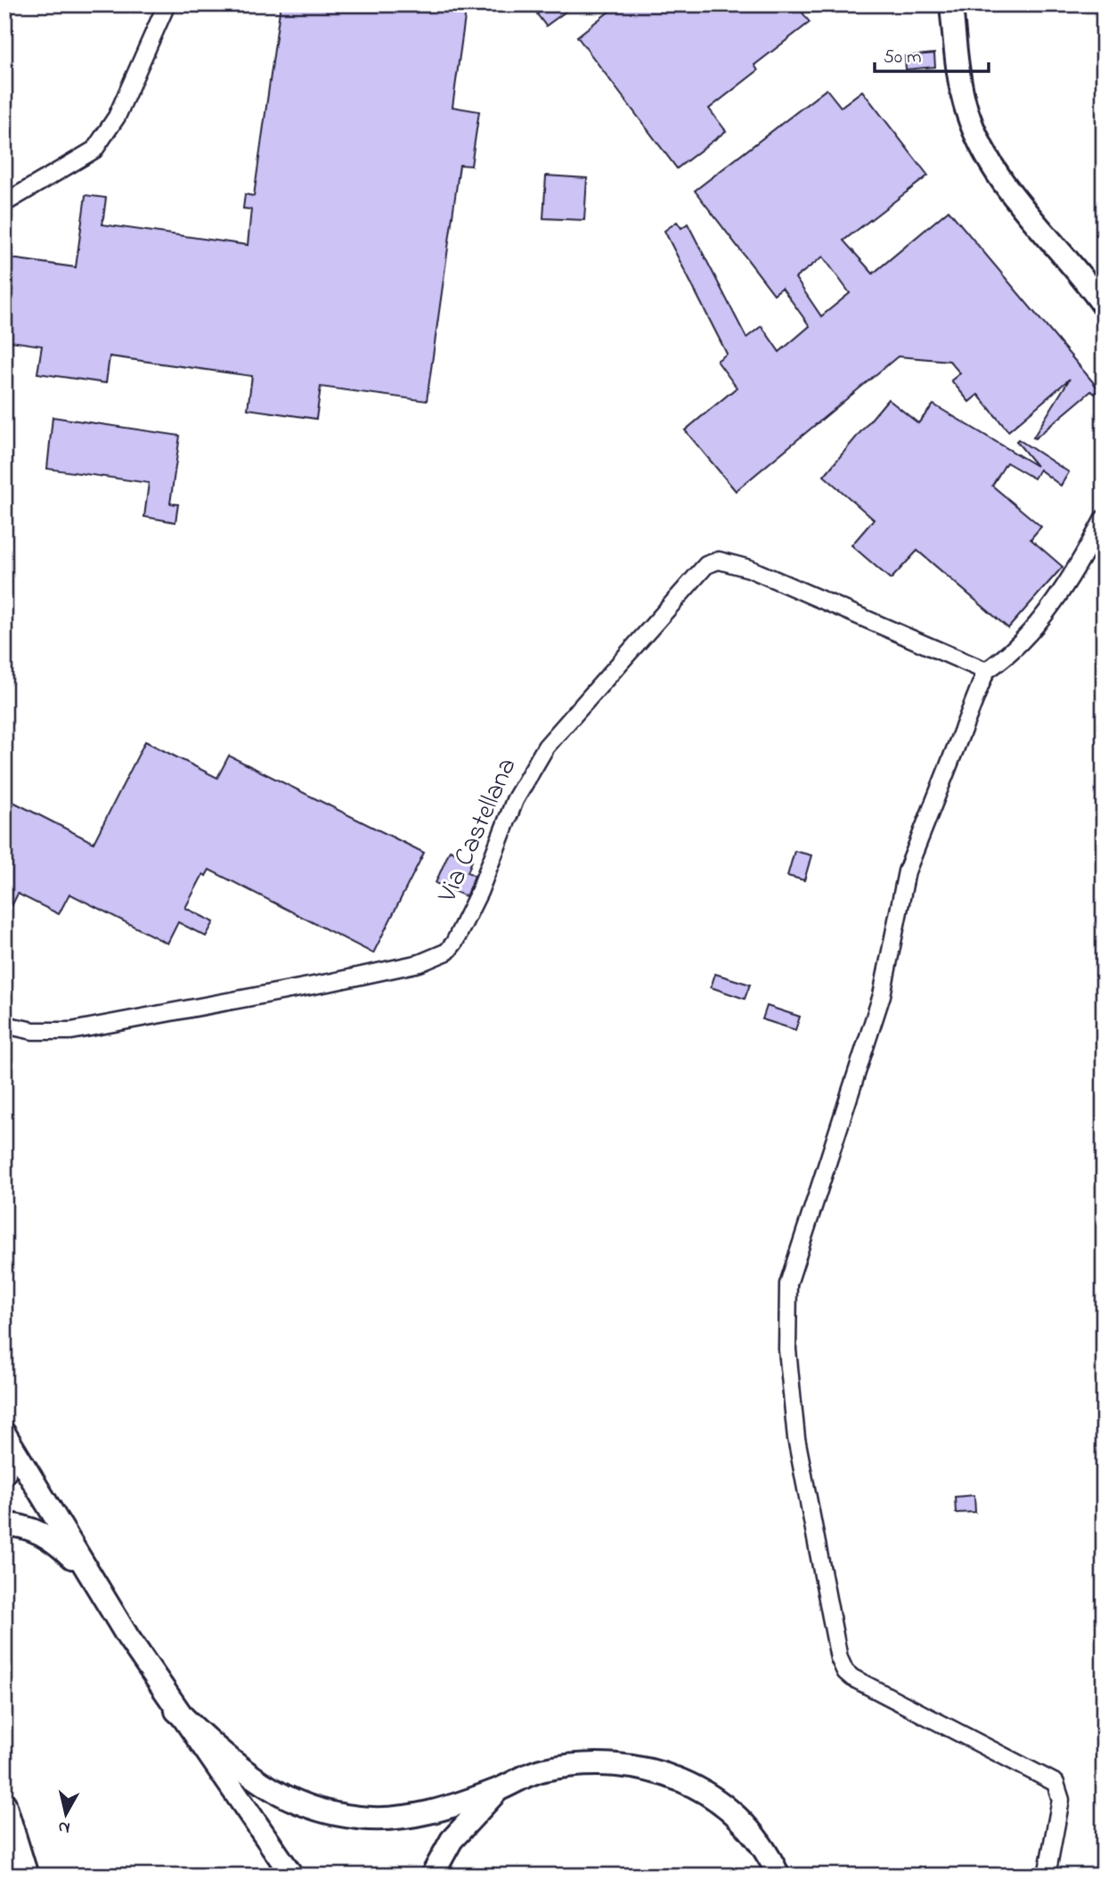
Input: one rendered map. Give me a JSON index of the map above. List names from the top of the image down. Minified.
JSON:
{"streets":{"street":["Via Castellana"]},"scale_bar":"50 m","north":"bottom"}
